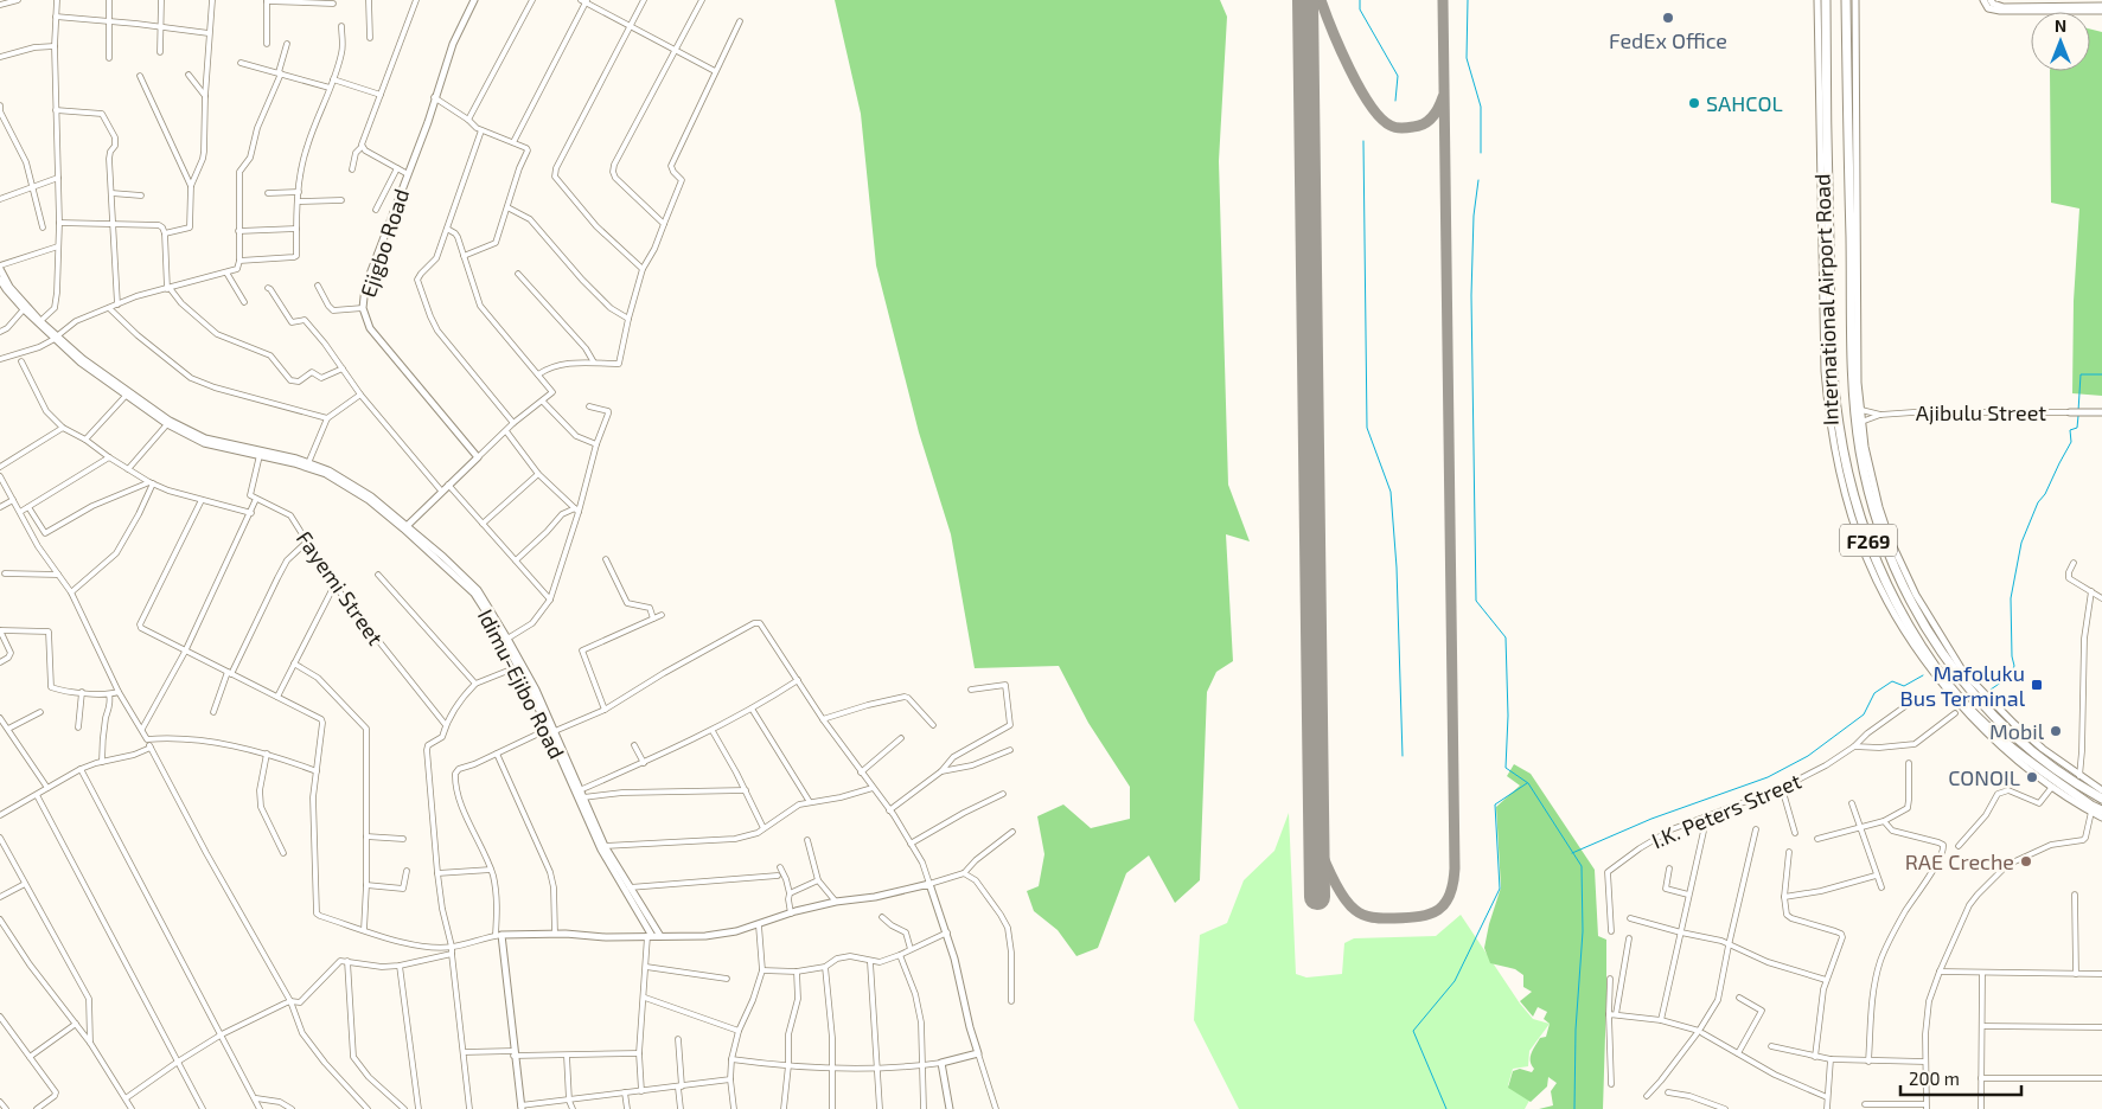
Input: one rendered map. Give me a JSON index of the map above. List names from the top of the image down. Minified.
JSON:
{"streets":{"highway":["International Airport Road","F269"],"main road":["Ejigbo Road","Ajibulu Street","Idimu-Ejibo Road"],"street":["Fayemi Street","I.K. Peters Street"]},"crossings":[["International Airport Road","Ajibulu Street"]],"places":{"other":["FedEx Office","SAHCOL","Mobil","CONOIL","RAE Creche"],"transit":["Mafoluku Bus Terminal"]},"scale_bar":"200 m","north":"top"}
